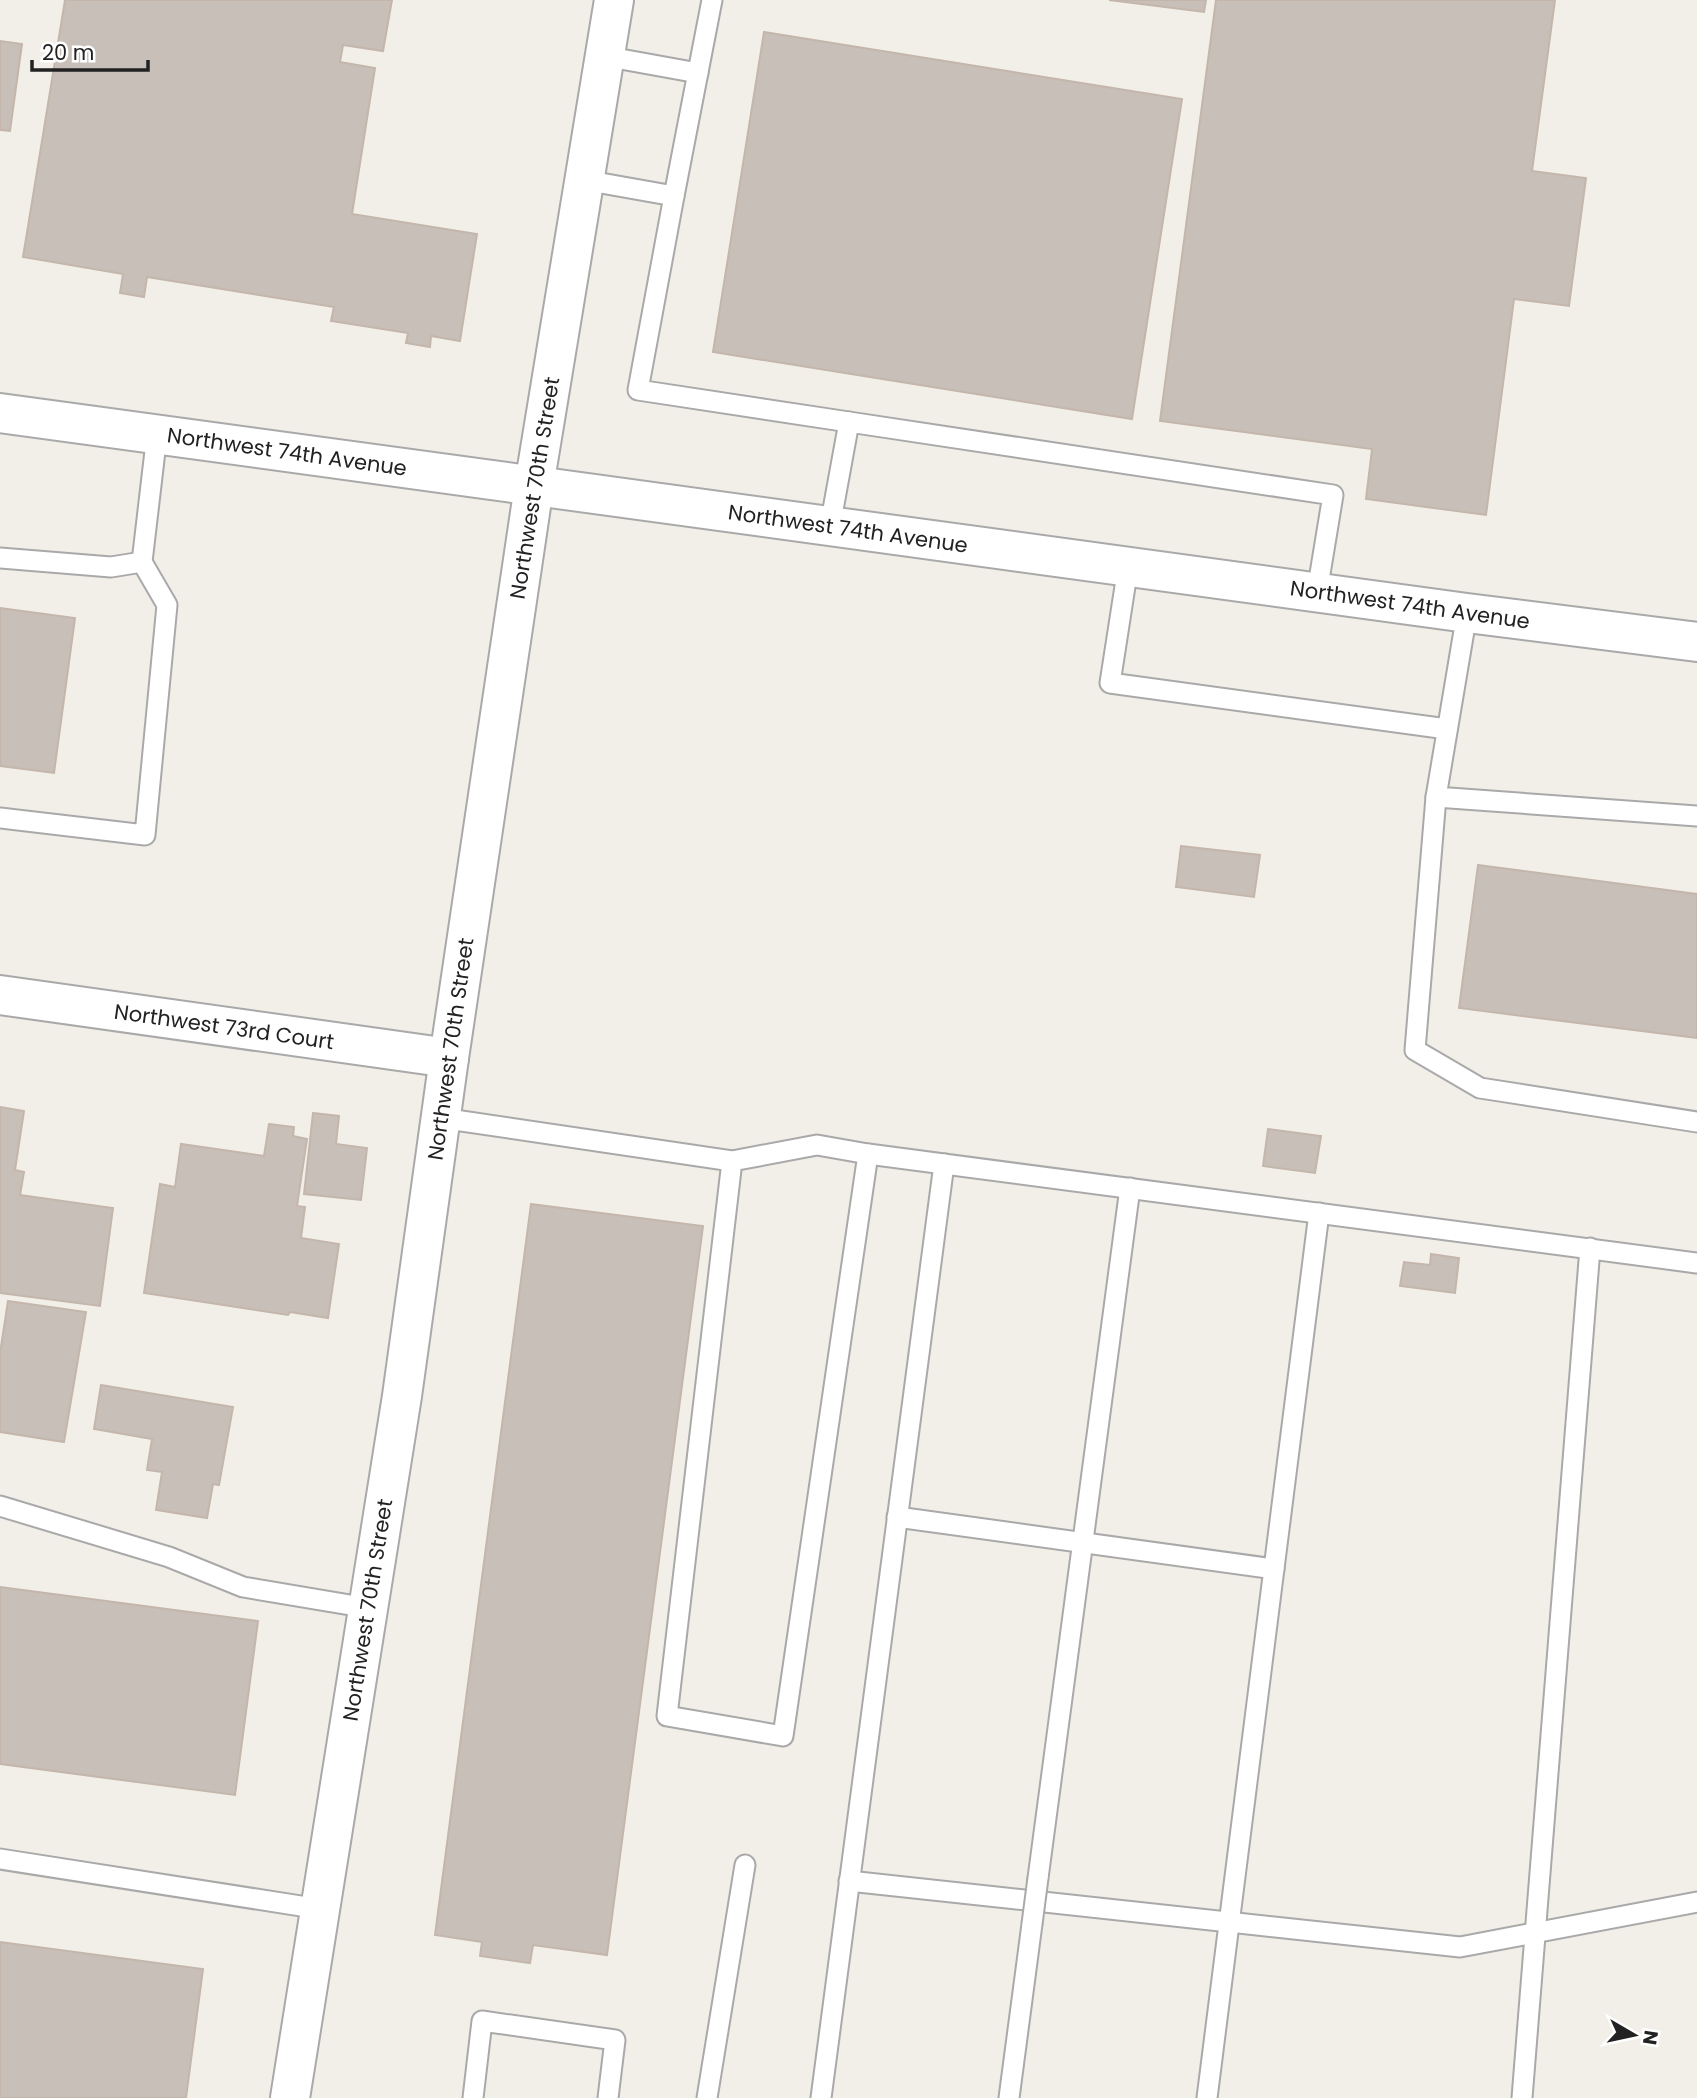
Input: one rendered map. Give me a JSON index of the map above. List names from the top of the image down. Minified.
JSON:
{"streets":{"street":["Northwest 74th Avenue","Northwest 70th Street","Northwest 73rd Court"]},"crossings":[["Northwest 74th Avenue","Northwest 70th Street"],["Northwest 70th Street","Northwest 73rd Court"]],"scale_bar":"20 m","north":"right"}
